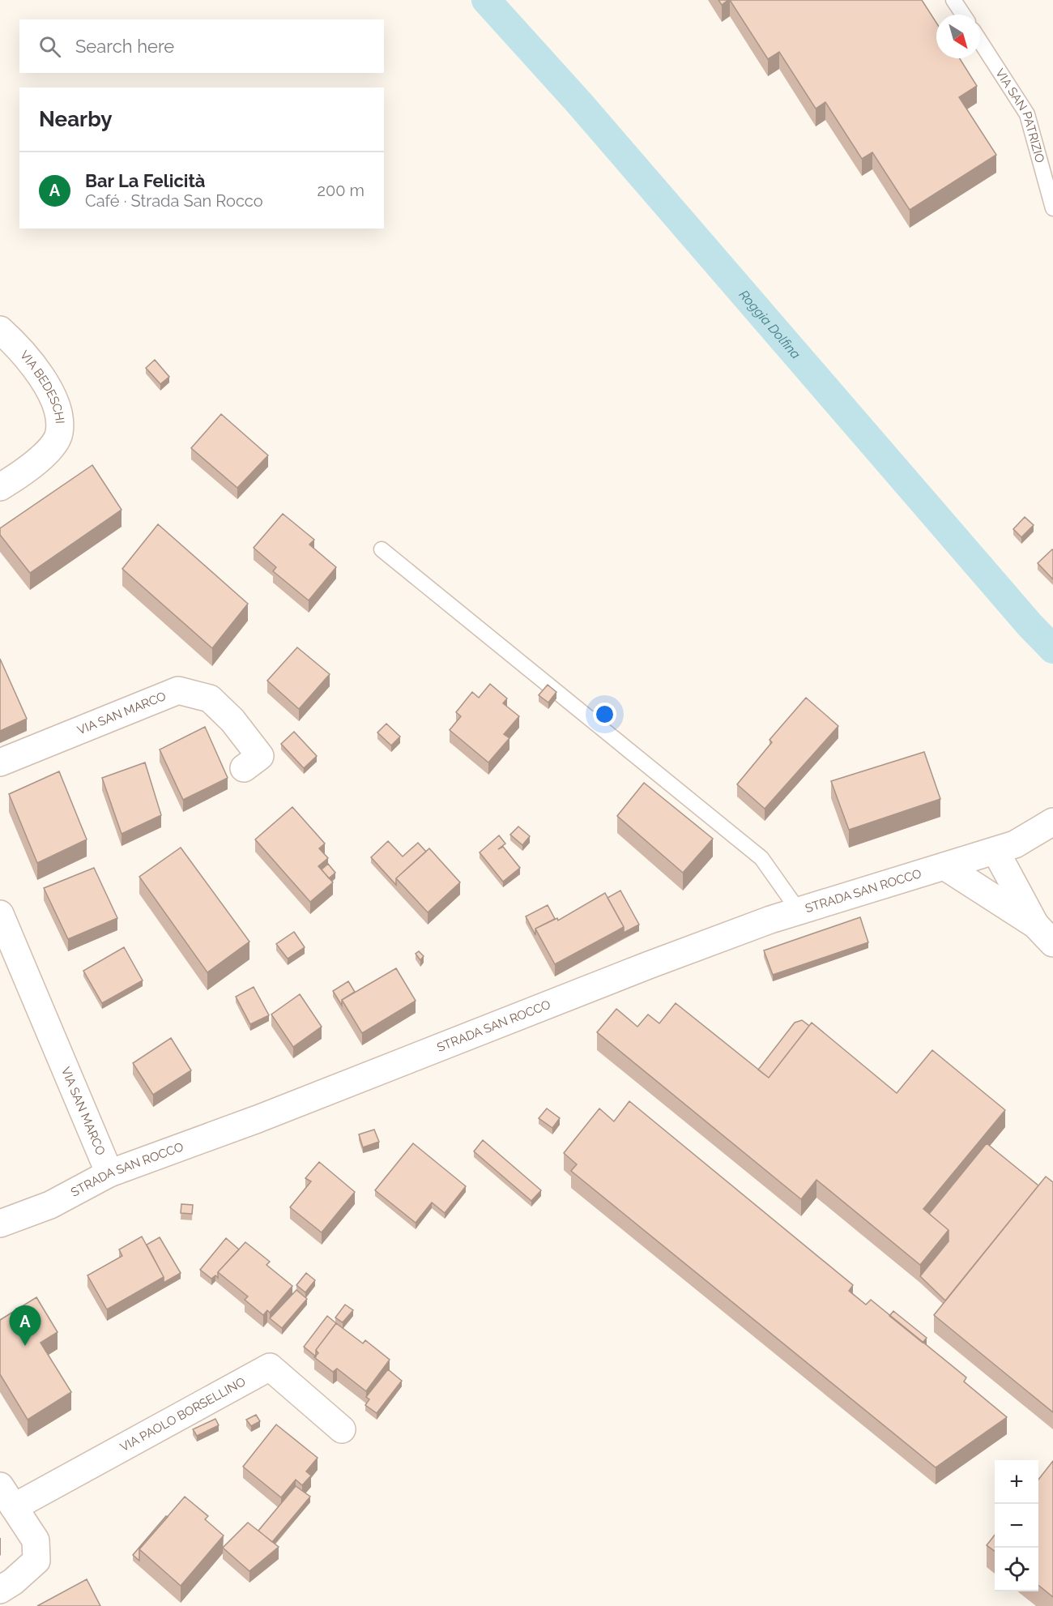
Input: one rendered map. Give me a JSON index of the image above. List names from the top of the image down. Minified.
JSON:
{"streets":{"street":["VIA BEDESCHI","VIA SAN MARCO","STRADA SAN ROCCO","VIA PAOLO BORSELLINO"],"lane":["VIA SAN PATRIZIO"]},"crossings":[["VIA SAN MARCO","STRADA SAN ROCCO"]],"water":["Roggia Dolfina"],"north":"bottom right","page":{"search":"Search here","heading":"Nearby","list":[{"mark":"A","name":"Bar La Felicità","note":"Café · Strada San Rocco","value":"200 m"}],"pins":"A","map_buttons":["+","−"]}}
